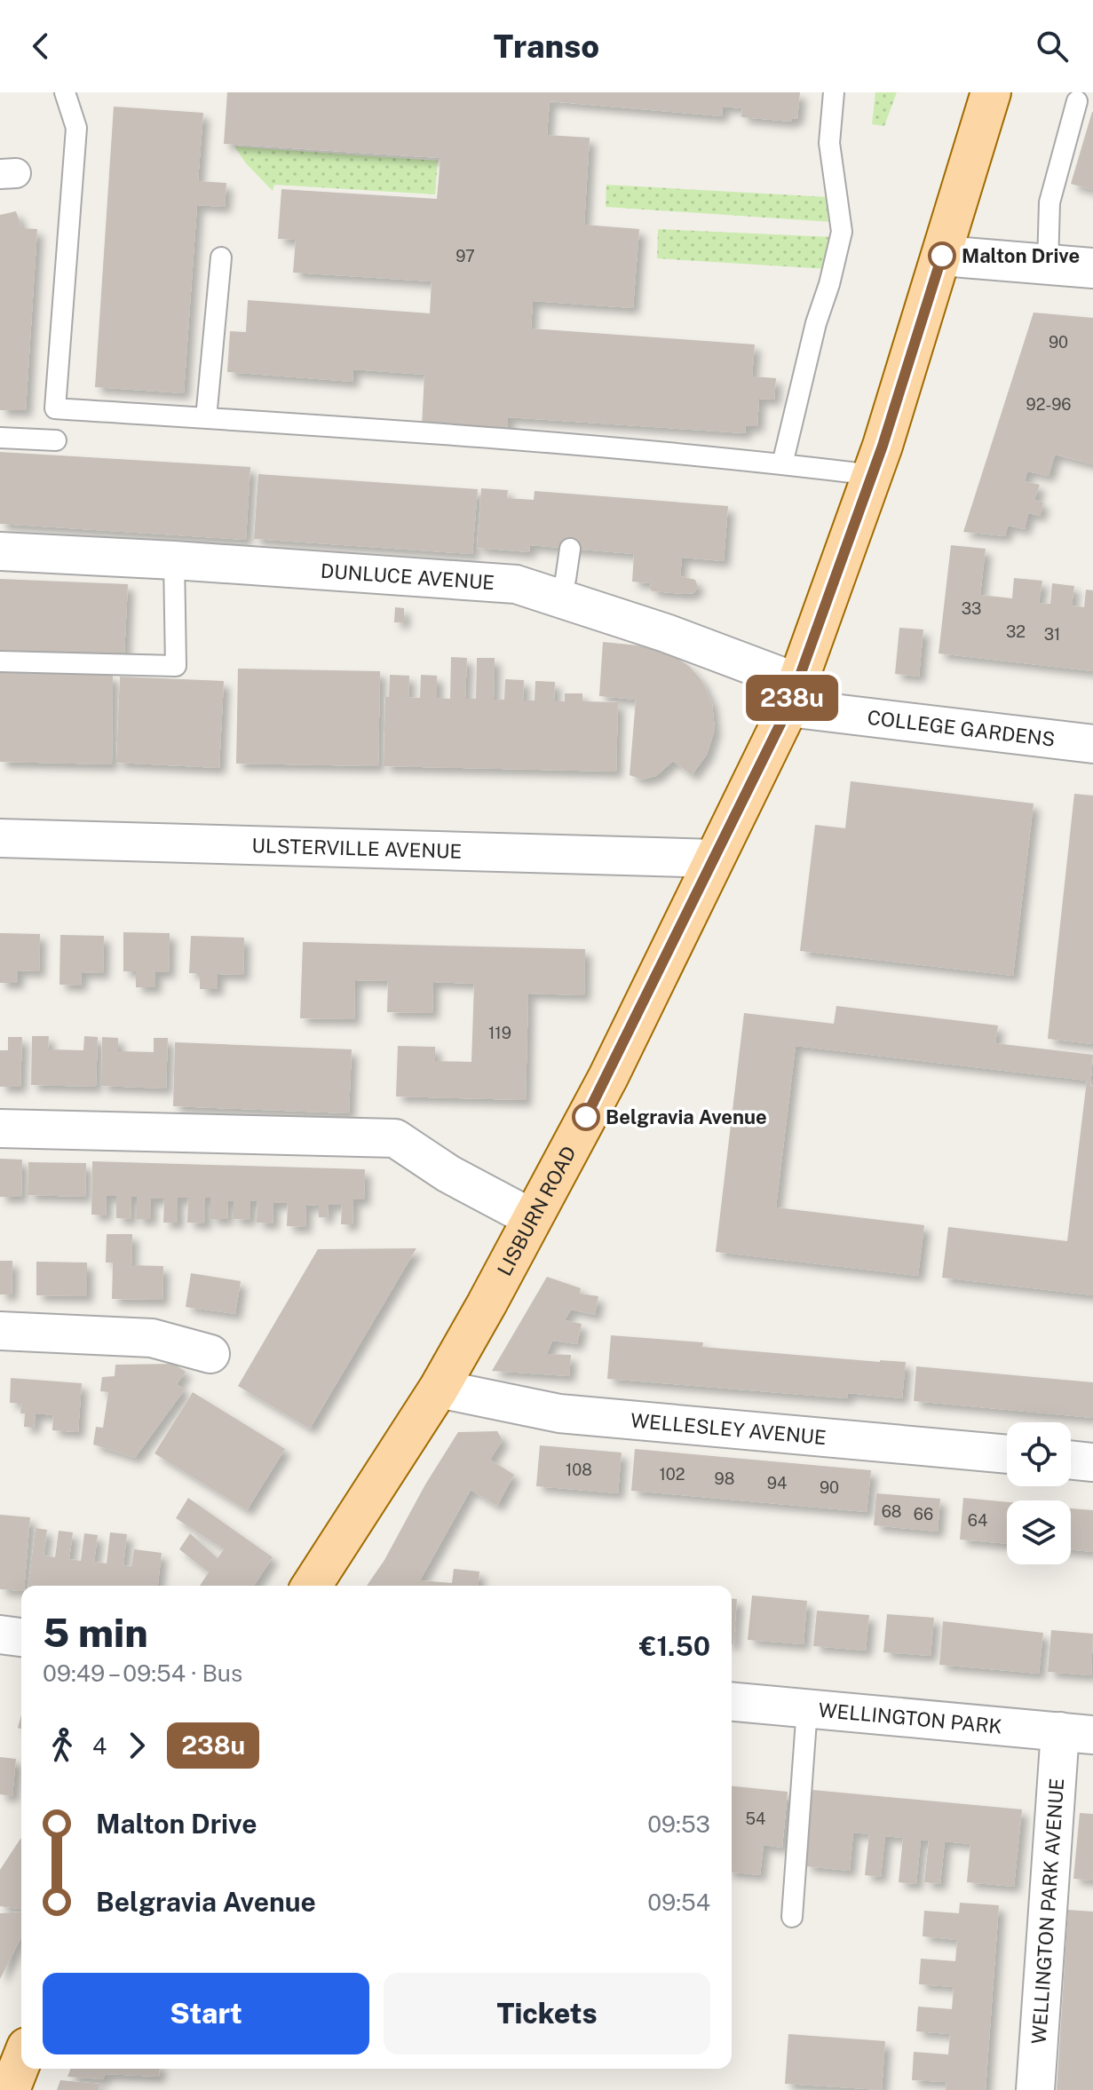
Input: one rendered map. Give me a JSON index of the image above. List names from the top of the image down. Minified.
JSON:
{"streets":{"main road":["LISBURN ROAD"],"street":["DUNLUCE AVENUE","COLLEGE GARDENS","ULSTERVILLE AVENUE","WELLESLEY AVENUE","WELLINGTON PARK","WELLINGTON PARK AVENUE"]},"crossings":[["DUNLUCE AVENUE","COLLEGE GARDENS"],["DUNLUCE AVENUE","LISBURN ROAD"],["COLLEGE GARDENS","LISBURN ROAD"],["ULSTERVILLE AVENUE","LISBURN ROAD"],["LISBURN ROAD","WELLESLEY AVENUE"],["WELLINGTON PARK","WELLINGTON PARK AVENUE"]],"places":["Malton Drive","Belgravia Avenue"],"lines":["bus line 238u"],"house_numbers":["97","90","92-96","33","32","31","119","108","102","98","94","90","68","66","64","54"],"page":{"header":"Transo","on_map":"238u","heading":["5 min","09:49 – 09:54 · Bus","€1.50"],"legs":["4","238u"],"list":[{"name":"Malton Drive","value":"09:53"},{"name":"Belgravia Avenue","value":"09:54"}],"buttons":["Start","Tickets"]}}
